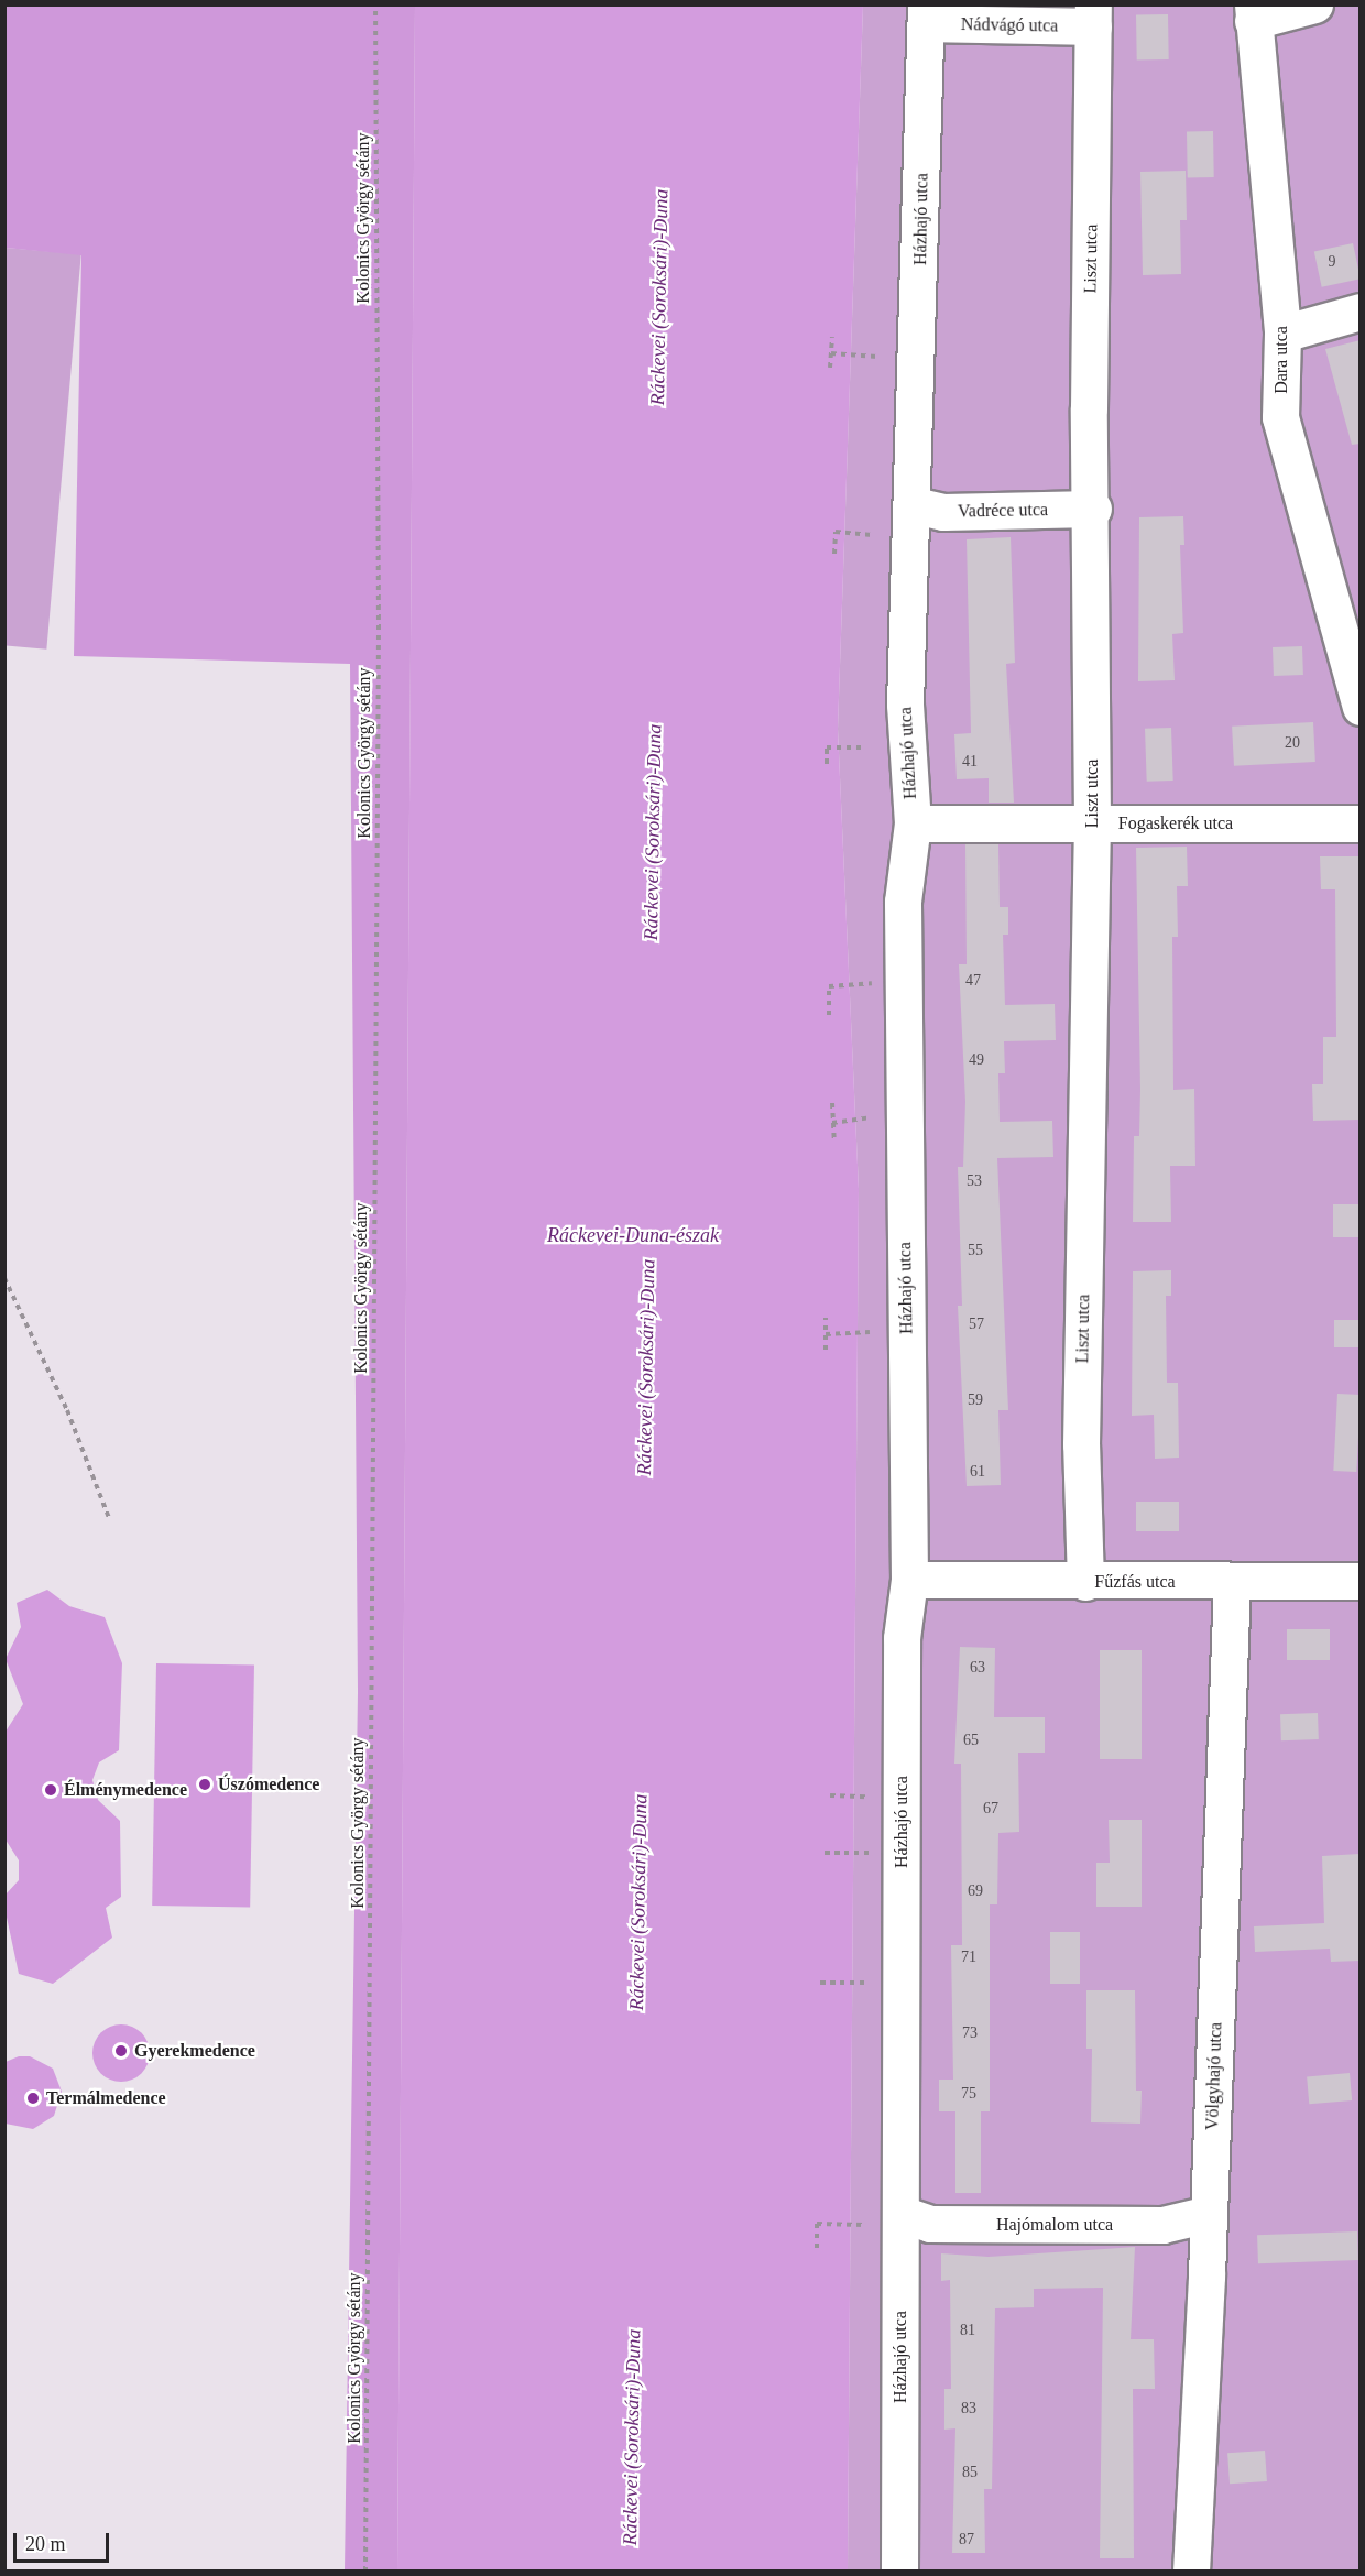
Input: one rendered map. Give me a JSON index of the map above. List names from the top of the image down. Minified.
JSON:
{"streets":{"street":["Nádvágó utca","Házhajó utca","Liszt utca","Dara utca","Vadréce utca","Fogaskerék utca","Fűzfás utca","Völgyhajó utca","Hajómalom utca"],"path":["Kolonics György sétány"]},"crossings":[["Nádvágó utca","Házhajó utca"],["Nádvágó utca","Liszt utca"],["Házhajó utca","Vadréce utca"],["Házhajó utca","Fogaskerék utca"],["Házhajó utca","Fűzfás utca"],["Házhajó utca","Hajómalom utca"],["Liszt utca","Vadréce utca"],["Liszt utca","Fogaskerék utca"],["Liszt utca","Fűzfás utca"],["Fűzfás utca","Völgyhajó utca"],["Völgyhajó utca","Hajómalom utca"]],"water":["Ráckevei (Soroksári)-Duna","Ráckevei-Duna-észak"],"places":["Úszómedence","Élménymedence","Gyerekmedence","Termálmedence"],"house_numbers":["9","20","41","47","49","53","55","57","59","61","63","65","67","69","71","73","75","81","83","85","87"],"scale_bar":"20 m"}
